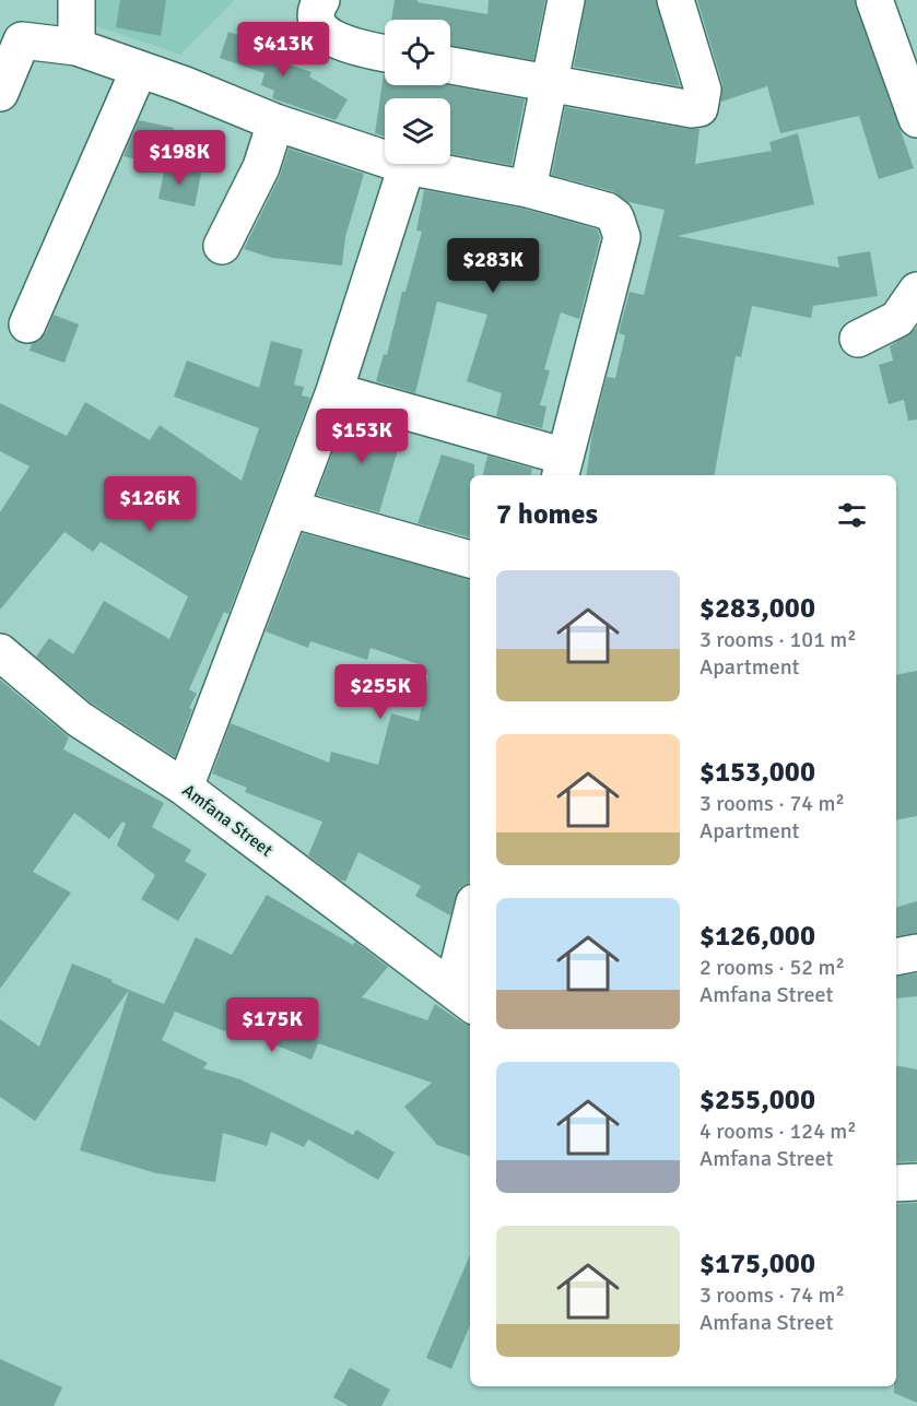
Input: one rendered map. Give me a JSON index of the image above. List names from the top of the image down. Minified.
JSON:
{"streets":{"street":["Amfana Street"]},"page":{"price":["$413K","$198K","$283K","$153K","$126K","$255K","$175K"],"heading":"7 homes","list":[{"name":"$283,000","note":"3 rooms · 101 m² · Apartment"},{"name":"$153,000","note":"3 rooms · 74 m² · Apartment"},{"name":"$126,000","note":"2 rooms · 52 m² · Amfana Street"},{"name":"$255,000","note":"4 rooms · 124 m² · Amfana Street"},{"name":"$175,000","note":"3 rooms · 74 m² · Amfana Street"}]}}
